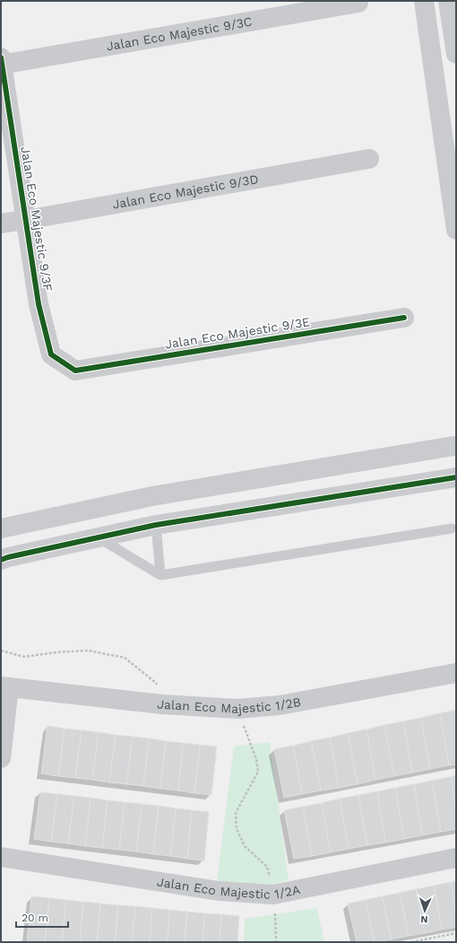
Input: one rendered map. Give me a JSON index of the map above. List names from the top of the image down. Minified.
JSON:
{"streets":{"street":["Jalan Eco Majestic 9/3C","Jalan Eco Majestic 9/3D","Jalan Eco Majestic 9/3F","Jalan Eco Majestic 9/3E","Jalan Eco Majestic 1/2B","Jalan Eco Majestic 1/2A"]},"crossings":[["Jalan Eco Majestic 9/3C","Jalan Eco Majestic 9/3F"],["Jalan Eco Majestic 9/3D","Jalan Eco Majestic 9/3F"],["Jalan Eco Majestic 9/3F","Jalan Eco Majestic 9/3E"]],"scale_bar":"20 m","north":"bottom"}
